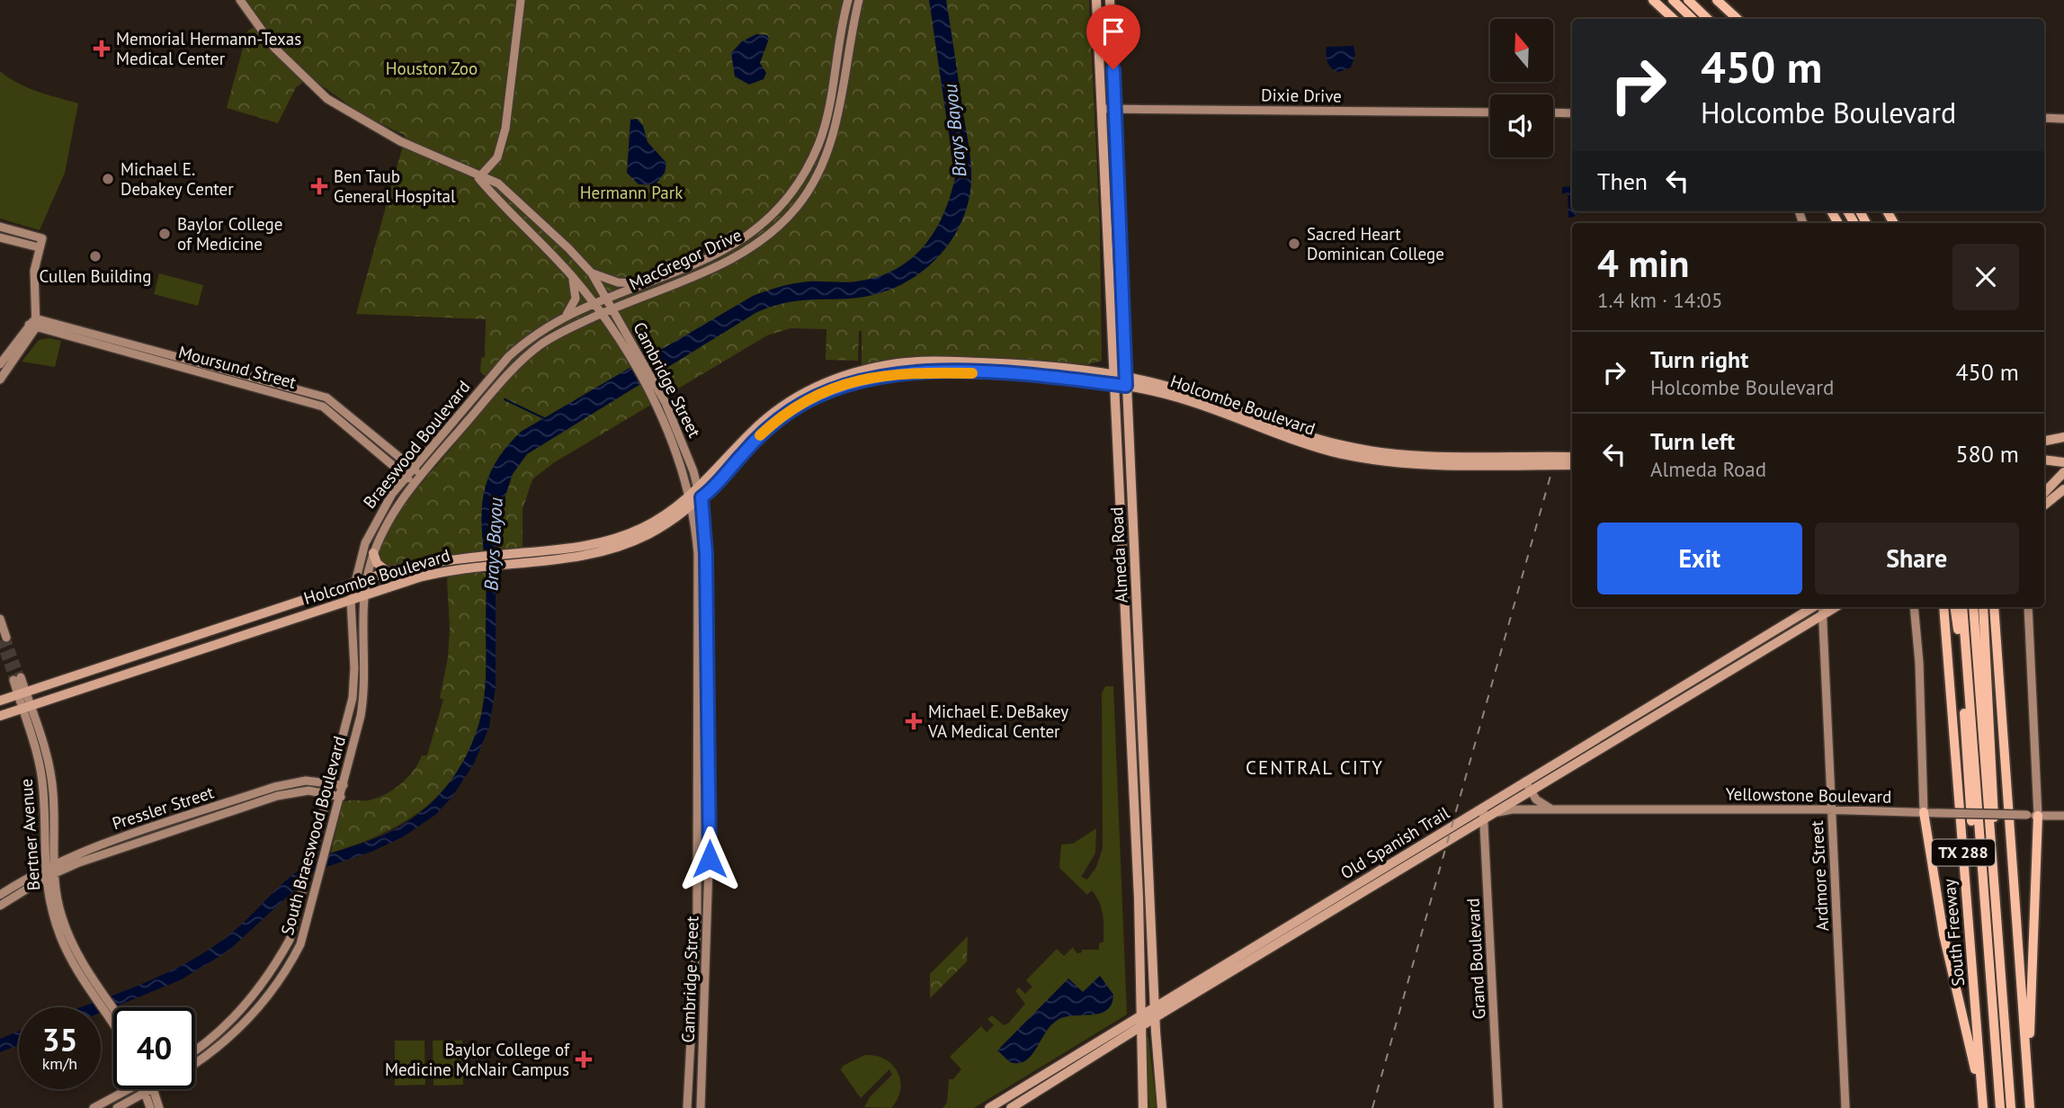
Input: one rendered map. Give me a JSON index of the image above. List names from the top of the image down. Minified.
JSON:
{"streets":{"highway":["TX 288","South Freeway"],"main road":["Holcombe Boulevard","Almeda Road","Old Spanish Trail"],"street":["Dixie Drive","MacGregor Drive","Moursund Street","Cambridge Street","Braeswood Boulevard","Yellowstone Boulevard","Pressler Street","Bertner Avenue","South Braeswood Boulevard","Ardmore Street","Grand Boulevard"]},"crossings":[["Dixie Drive","Almeda Road"],["MacGregor Drive","Cambridge Street"],["MacGregor Drive","Braeswood Boulevard"],["Moursund Street","Braeswood Boulevard"],["Cambridge Street","Holcombe Boulevard"],["Holcombe Boulevard","Braeswood Boulevard"],["Holcombe Boulevard","Almeda Road"],["Holcombe Boulevard","Bertner Avenue"],["Holcombe Boulevard","South Braeswood Boulevard"],["Braeswood Boulevard","South Braeswood Boulevard"],["Almeda Road","Old Spanish Trail"],["Yellowstone Boulevard","Old Spanish Trail"],["Yellowstone Boulevard","Ardmore Street"],["Pressler Street","Bertner Avenue"],["Pressler Street","South Braeswood Boulevard"],["Old Spanish Trail","Ardmore Street"],["Old Spanish Trail","Grand Boulevard"]],"districts":["CENTRAL CITY"],"water":["Brays Bayou"],"parks":["Houston Zoo","Hermann Park"],"places":{"health":["Memorial Hermann-Texas Medical Center","Ben Taub General Hospital","Michael E. DeBakey VA Medical Center","Baylor College of Medicine McNair Campus"],"other":["Michael E. Debakey Center","Baylor College of Medicine","Sacred Heart Dominican College","Cullen Building"]},"north":"top","page":{"turn":["450 m","Holcombe Boulevard"],"then":"Then","heading":["4 min","1.4 km · 14:05"],"list":[{"name":"Turn right","note":"Holcombe Boulevard","value":"450 m"},{"name":"Turn left","note":"Almeda Road","value":"580 m"}],"buttons":["Exit","Share"],"speed":"35 km/h","limit":"40"}}
